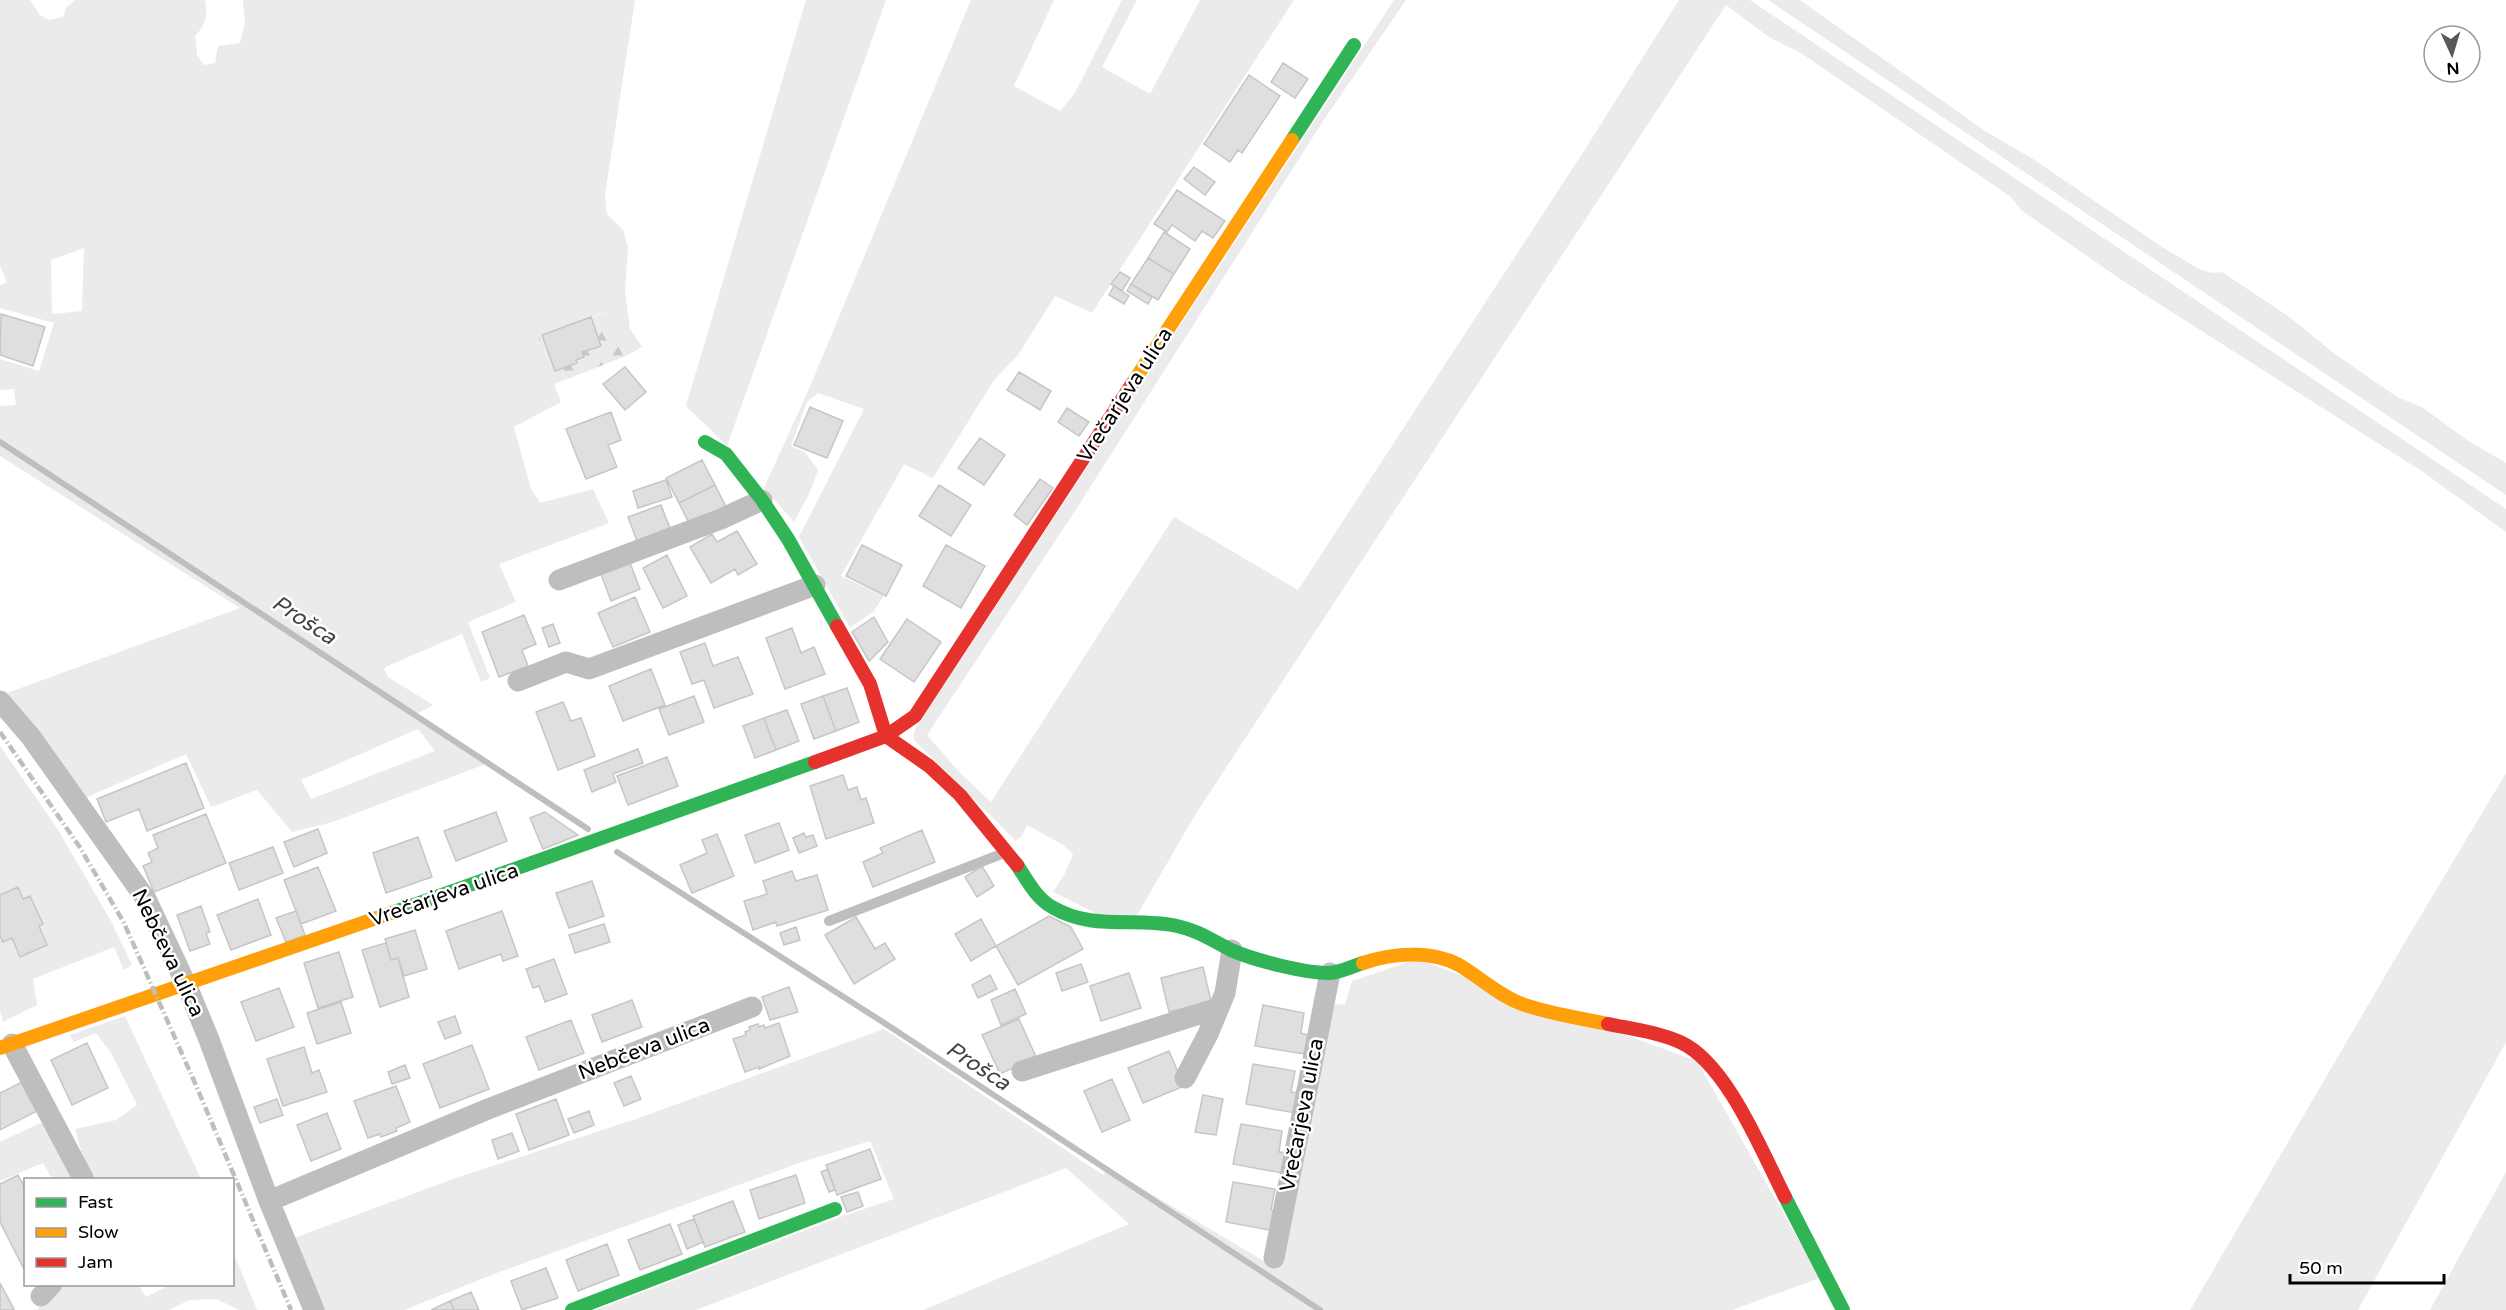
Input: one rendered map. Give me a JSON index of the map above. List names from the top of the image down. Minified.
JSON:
{"streets":{"street":["Vrečarjeva ulica","Nebčeva ulica"]},"crossings":[["Vrečarjeva ulica","Nebčeva ulica"]],"water":["Prošca"],"legend":["Fast","Slow","Jam"],"scale_bar":"50 m","north":"bottom"}
